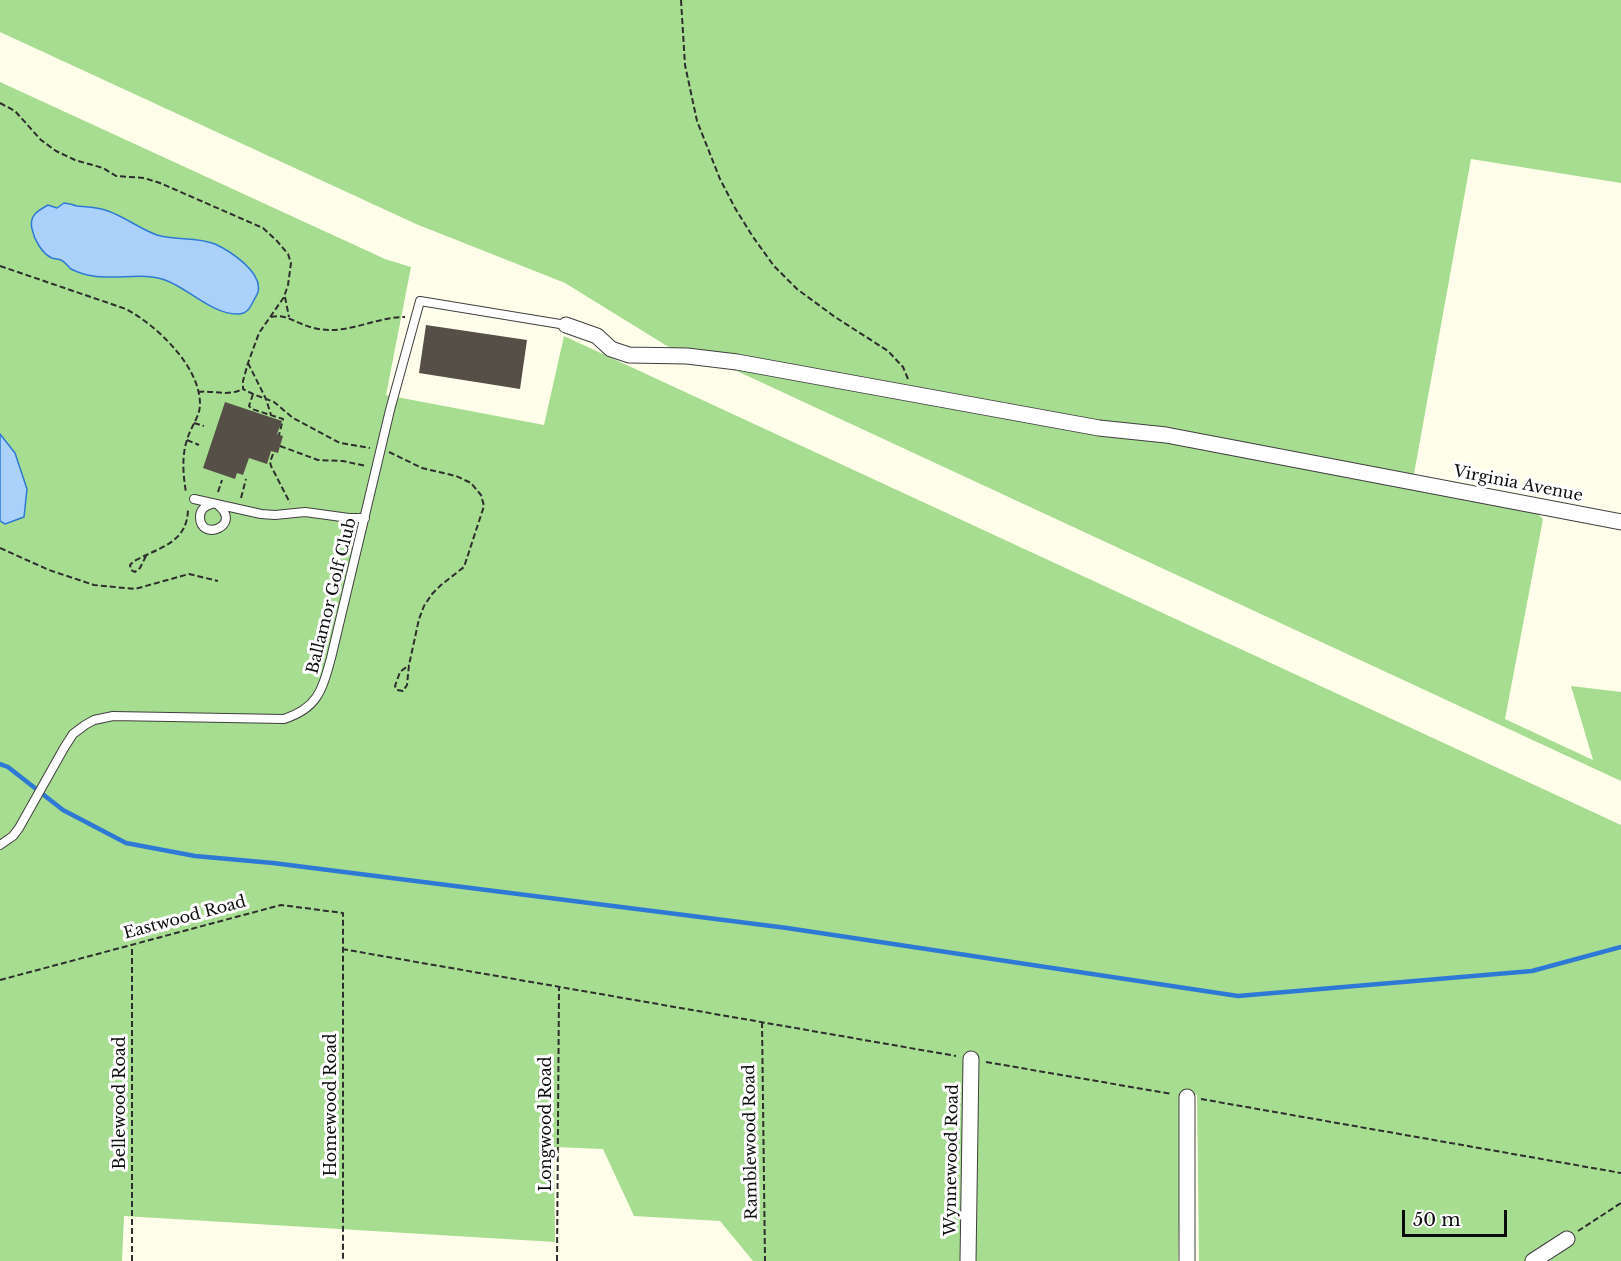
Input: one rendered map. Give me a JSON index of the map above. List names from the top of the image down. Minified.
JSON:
{"streets":{"street":["Virginia Avenue","Wynnewood Road"],"lane":["Ballamor Golf Club"],"path":["Eastwood Road","Bellewood Road","Homewood Road","Longwood Road","Ramblewood Road"]},"crossings":[["Eastwood Road","Bellewood Road"],["Eastwood Road","Homewood Road"]],"scale_bar":"50 m"}
